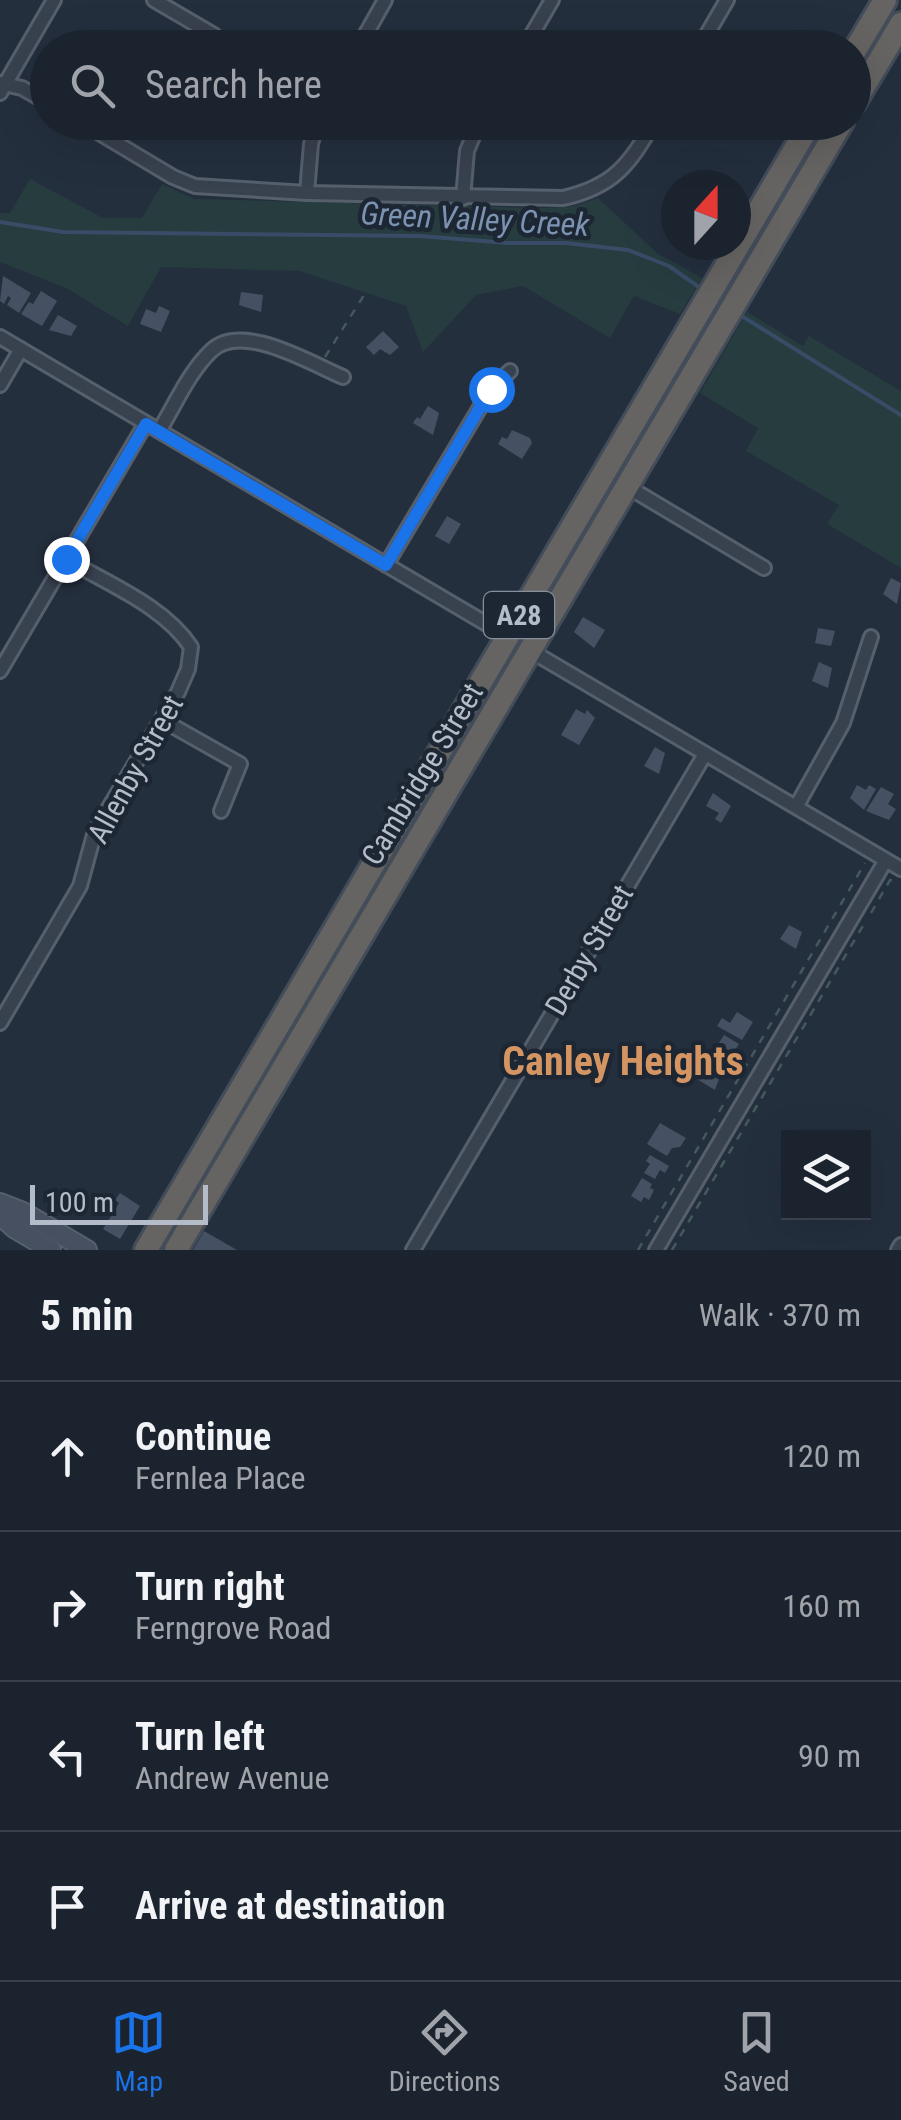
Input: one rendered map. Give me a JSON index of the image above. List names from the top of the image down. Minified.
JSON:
{"streets":{"highway":["A28","Cambridge Street"],"street":["Allenby Street","Derby Street"]},"districts":["Canley Heights"],"water":["Green Valley Creek"],"scale_bar":"100 m","north":"top","page":{"search":"Search here","scale":"100 m","heading":["5 min","Walk · 370 m"],"list":[["Continue","Fernlea Place","120 m"],["Turn right","Ferngrove Road","160 m"],["Turn left","Andrew Avenue","90 m"],"Arrive at destination"],"nav":["Map","Directions","Saved"]}}
